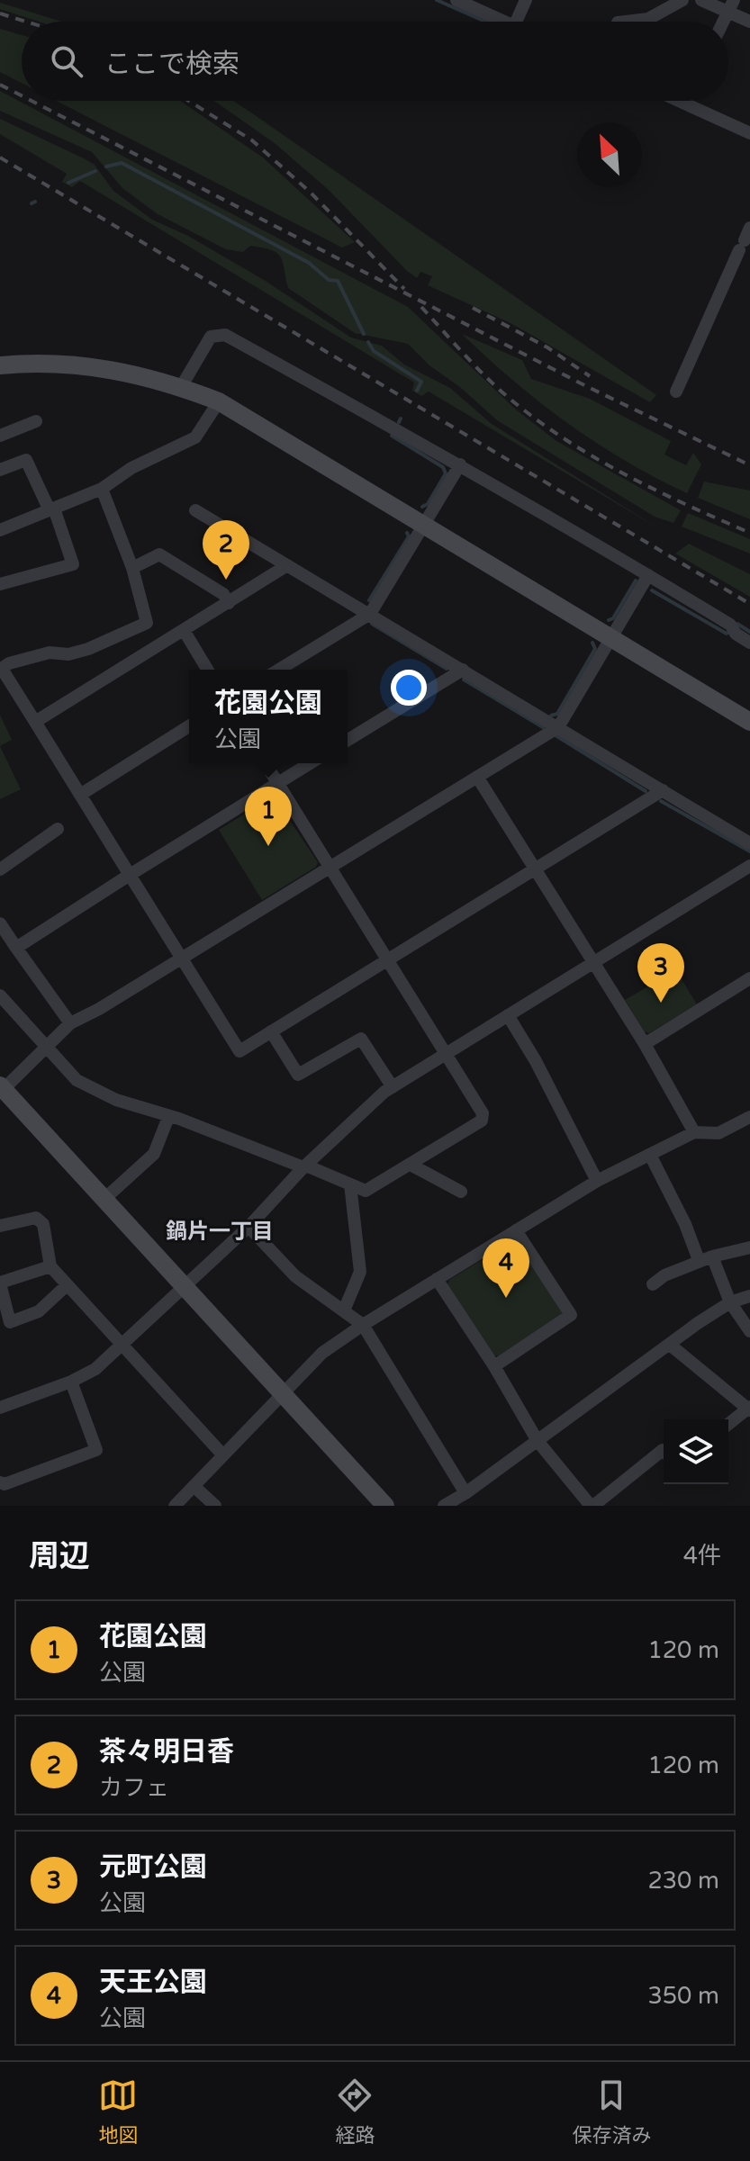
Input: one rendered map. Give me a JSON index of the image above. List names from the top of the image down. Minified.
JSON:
{"districts":["鍋片一丁目"],"north":"top left","page":{"search":"ここで検索","pins":["2","1","3","4"],"popup":["花園公園","公園"],"heading":["周辺","4件"],"list":[{"mark":"1","name":"花園公園","note":"公園","value":"120 m"},{"mark":"2","name":"茶々明日香","note":"カフェ","value":"120 m"},{"mark":"3","name":"元町公園","note":"公園","value":"230 m"},{"mark":"4","name":"天王公園","note":"公園","value":"350 m"}],"nav":["地図","経路","保存済み"]}}
